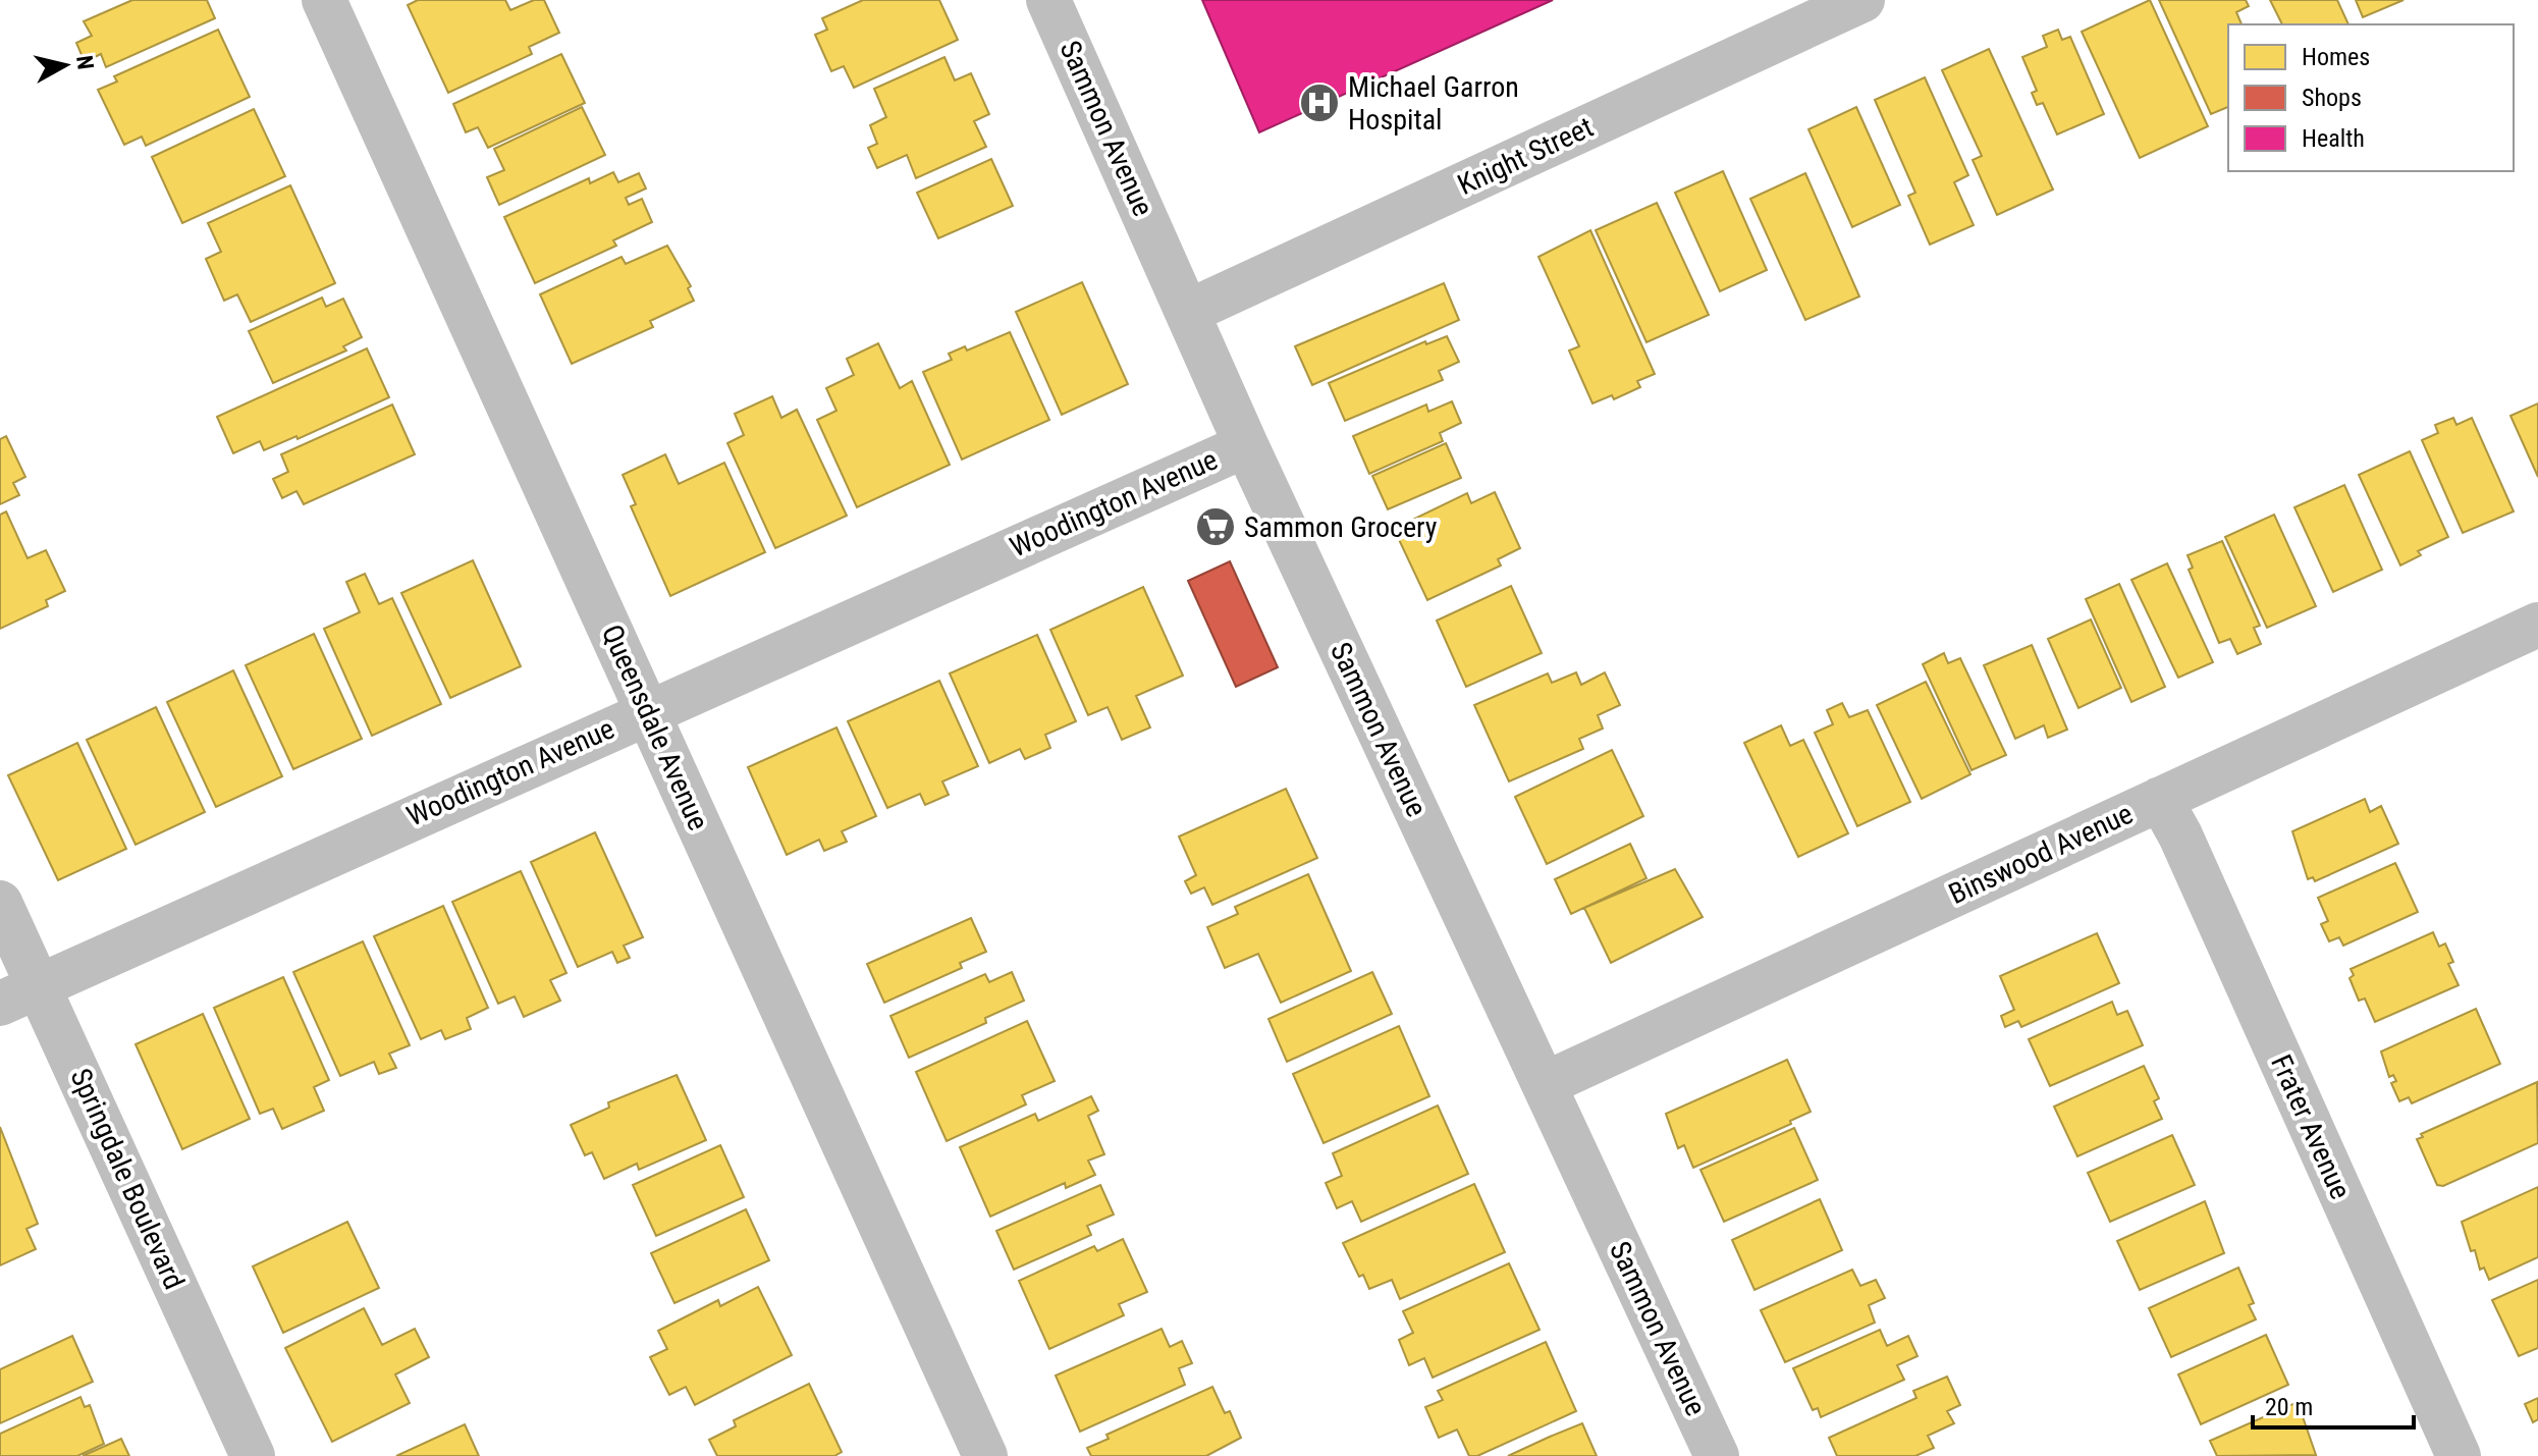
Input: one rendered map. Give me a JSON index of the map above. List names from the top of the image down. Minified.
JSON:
{"streets":{"street":["Sammon Avenue","Knight Street","Woodington Avenue","Queensdale Avenue","Binswood Avenue","Frater Avenue","Springdale Boulevard"]},"crossings":[["Sammon Avenue","Knight Street"],["Sammon Avenue","Woodington Avenue"],["Sammon Avenue","Binswood Avenue"],["Woodington Avenue","Queensdale Avenue"],["Woodington Avenue","Springdale Boulevard"],["Binswood Avenue","Frater Avenue"]],"places":{"hospital":["Michael Garron Hospital"],"supermarket":["Sammon Grocery"]},"legend":["Homes","Shops","Health"],"scale_bar":"20 m","north":"right"}
